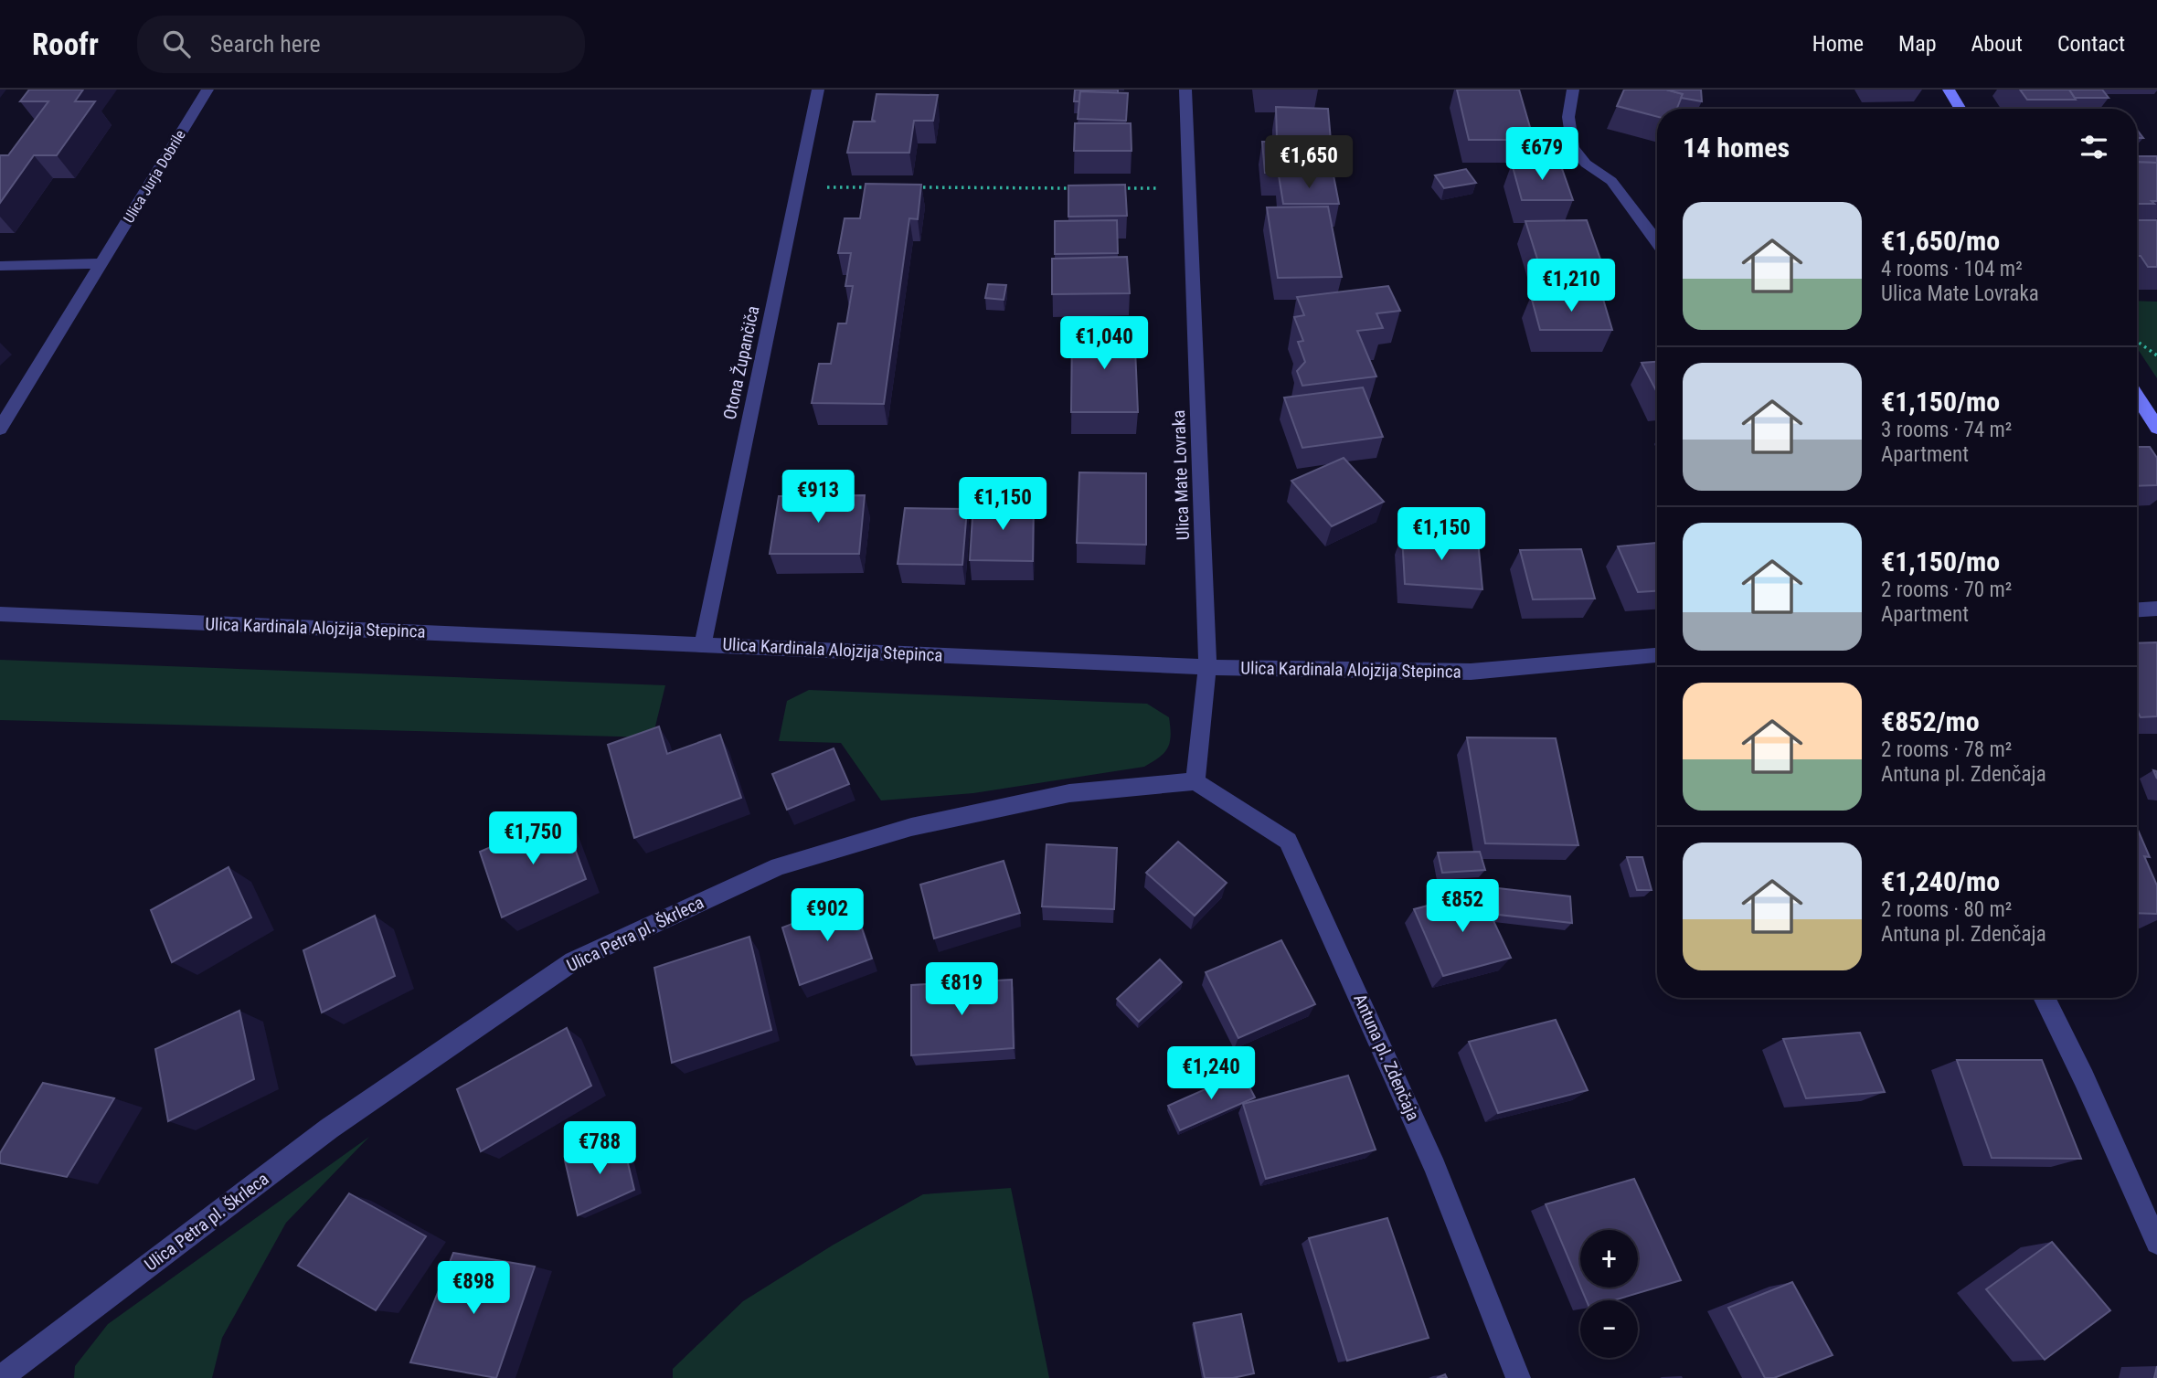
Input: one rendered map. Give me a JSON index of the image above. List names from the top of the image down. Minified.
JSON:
{"streets":{"street":["Ulica Jurja Dobrile","Otona Župančiča","Ulica Mate Lovraka","Ulica Kardinala Alojzija Stepinca","Ulica Petra pl. Škrleca","Antuna pl. Zdenčaja"]},"crossings":[["Otona Župančiča","Ulica Kardinala Alojzija Stepinca"],["Ulica Mate Lovraka","Ulica Kardinala Alojzija Stepinca"],["Ulica Petra pl. Škrleca","Antuna pl. Zdenčaja"]],"page":{"header":"Roofr","search":"Search here","nav":["Home","Map","About","Contact"],"heading":"14 homes","price":["€679","€1,650","€1,210","€1,040","€913","€1,150","€1,150","€1,750","€852","€902","€819","€1,240","€788","€898"],"list":[{"name":"€1,650/mo","note":"4 rooms · 104 m² · Ulica Mate Lovraka"},{"name":"€1,150/mo","note":"3 rooms · 74 m² · Apartment"},{"name":"€1,150/mo","note":"2 rooms · 70 m² · Apartment"},{"name":"€852/mo","note":"2 rooms · 78 m² · Antuna pl. Zdenčaja"},{"name":"€1,240/mo","note":"2 rooms · 80 m² · Antuna pl. Zdenčaja"}],"map_buttons":["+","−"]}}
